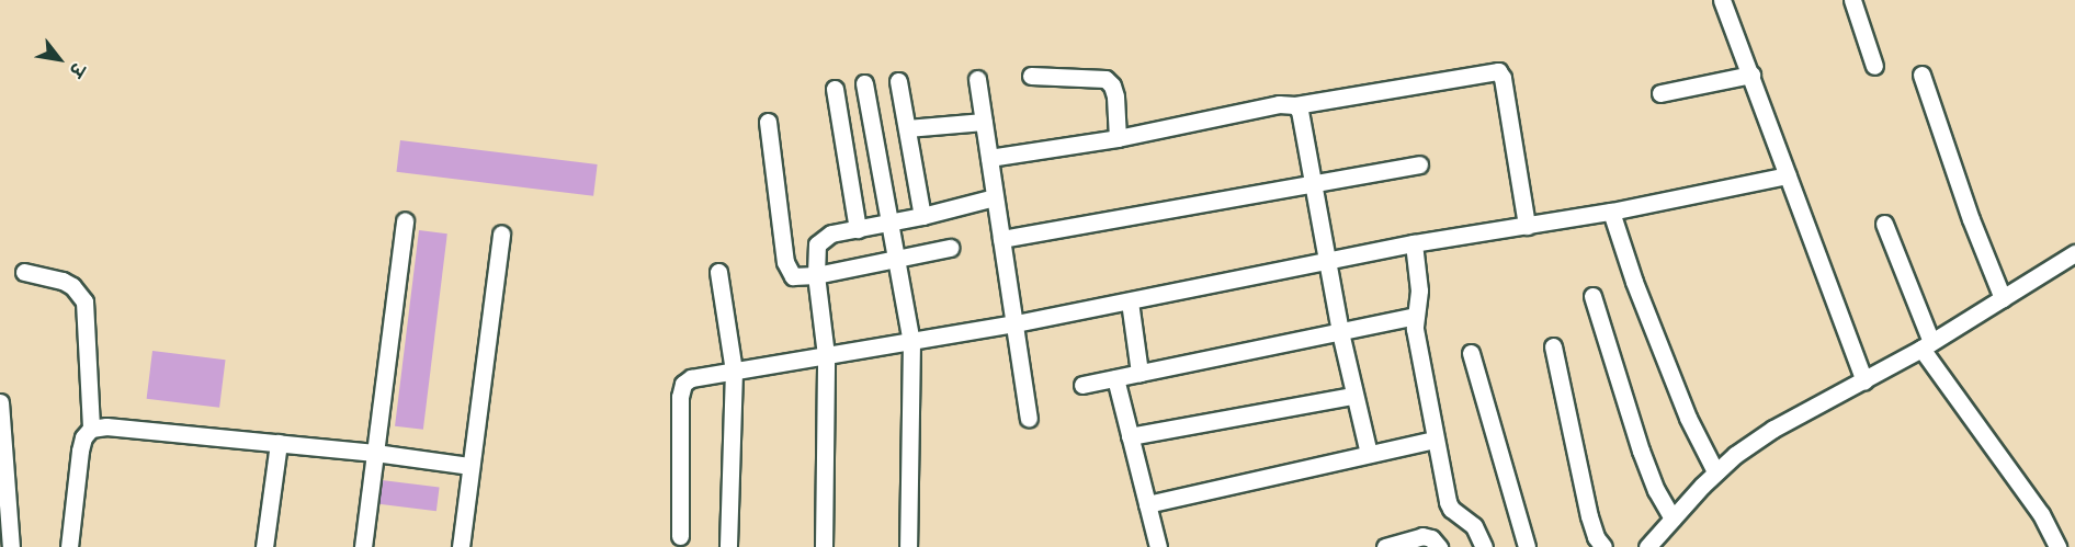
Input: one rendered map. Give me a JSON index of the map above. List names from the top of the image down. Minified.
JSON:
{"north":"bottom right"}
